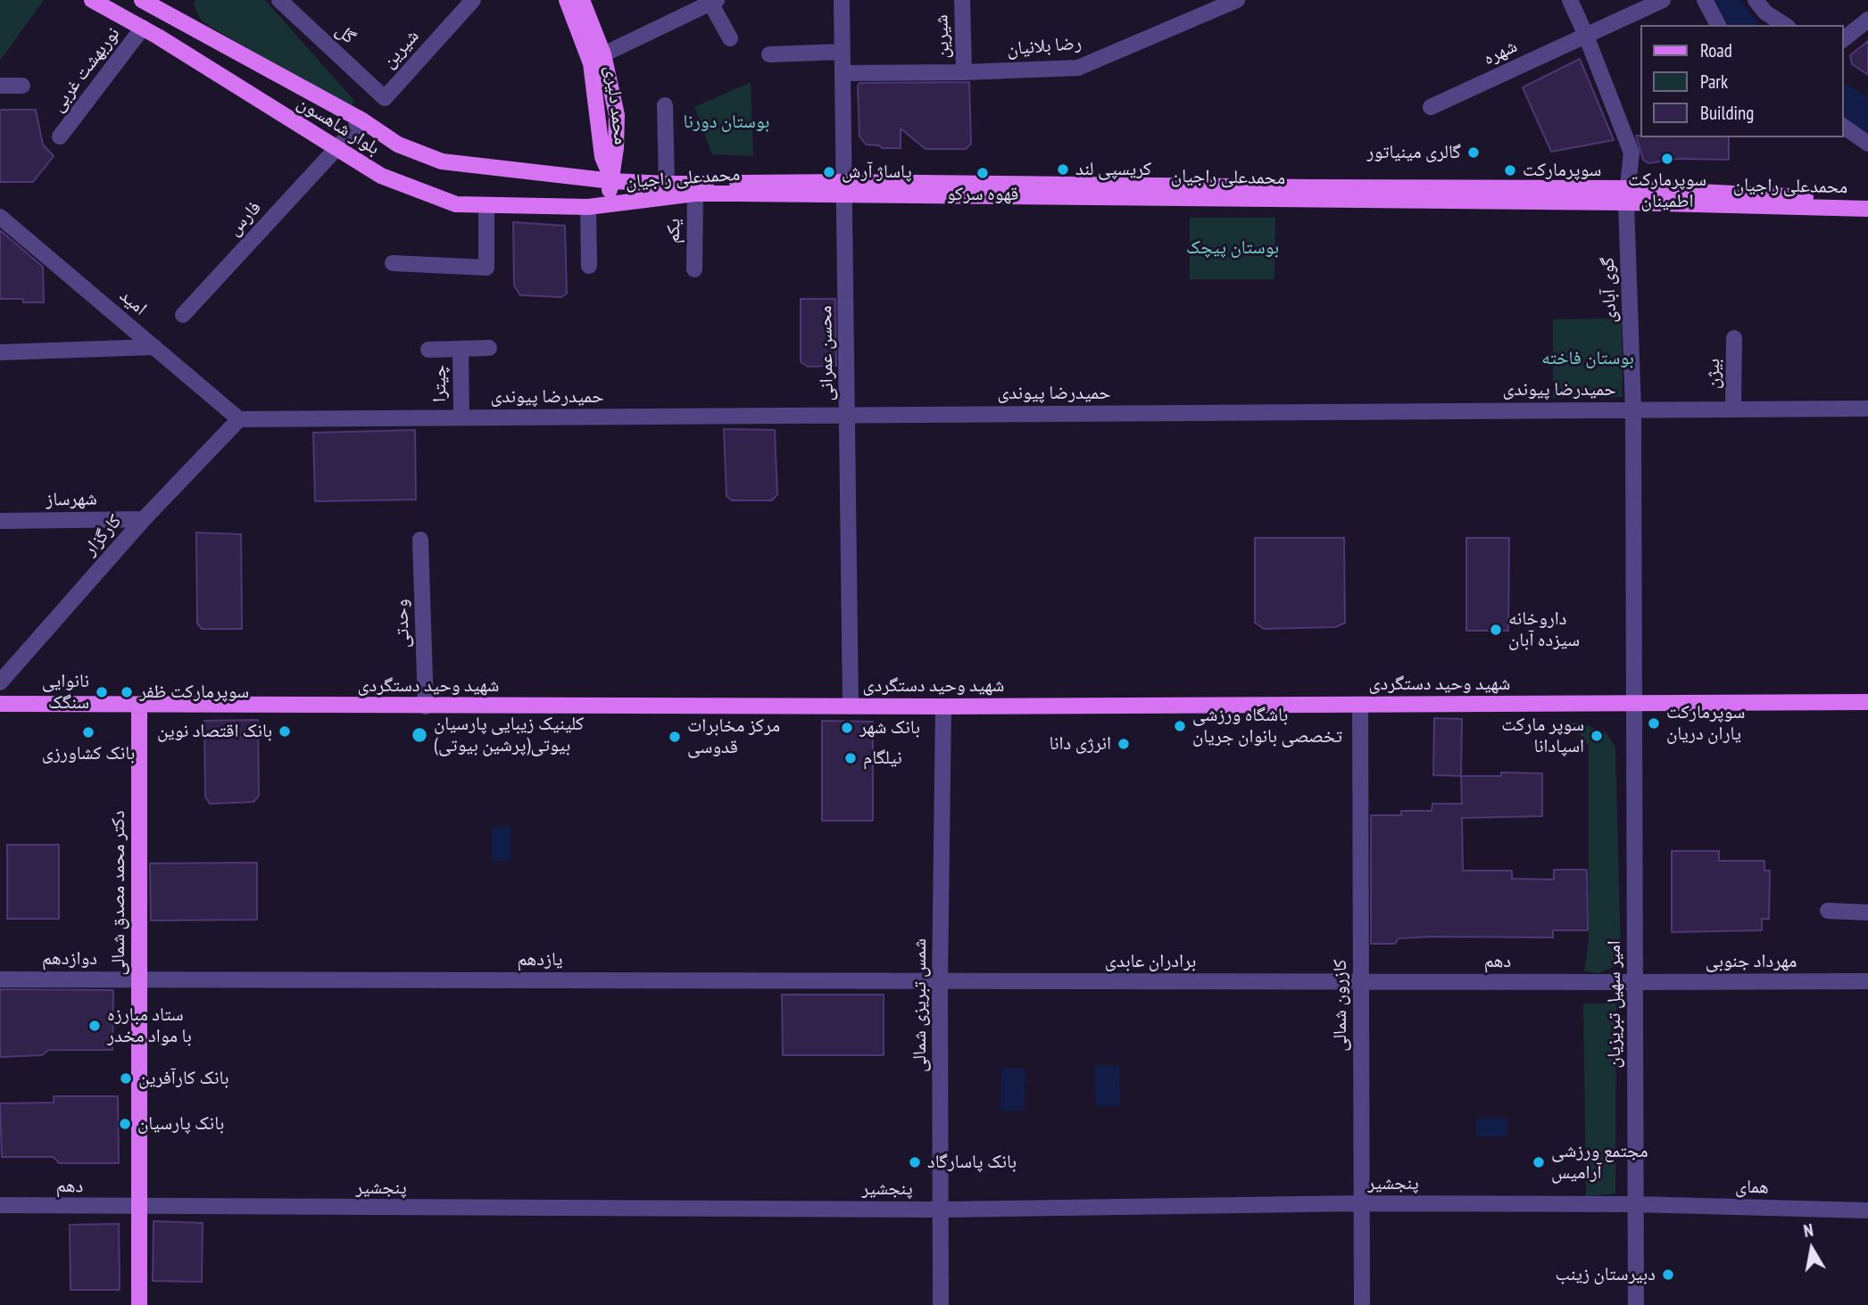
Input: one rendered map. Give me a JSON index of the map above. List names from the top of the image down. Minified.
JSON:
{"streets":{"main road":["محمد دلیری","بلوار شاهسون","محمدعلی راجیان","شهید وحید دستگردی","دکتر محمد مصدق شمالی"],"street":["گل","شیرین","رضا بلانیان","شهره","نوربهشت غربی","فارس","یکم","گوی آبادی","امید","محسن عمرانی","بیژن","چیترا","حمیدرضا پیوندی","شهرساز","کارگزار","وحدتی","دوازدهم","یازدهم","برادران عابدی","دهم","مهرداد جنوبی","امیر سهیل تبریزیان","شمس تبریزی شمالی","کازرون شمالی","پنجشیر","همای"]},"crossings":[["گل","شیرین"],["شیرین","رضا بلانیان"],["رضا بلانیان","محسن عمرانی"],["شهره","گوی آبادی"],["نوربهشت غربی","بلوار شاهسون"],["محمد دلیری","بلوار شاهسون"],["محمد دلیری","محمدعلی راجیان"],["بلوار شاهسون","محمدعلی راجیان"],["بلوار شاهسون","فارس"],["محمدعلی راجیان","یکم"],["محمدعلی راجیان","گوی آبادی"],["محمدعلی راجیان","محسن عمرانی"],["گوی آبادی","حمیدرضا پیوندی"],["گوی آبادی","شهید وحید دستگردی"],["گوی آبادی","امیر سهیل تبریزیان"],["امید","حمیدرضا پیوندی"],["امید","کارگزار"],["محسن عمرانی","حمیدرضا پیوندی"],["محسن عمرانی","شهید وحید دستگردی"],["بیژن","حمیدرضا پیوندی"],["چیترا","حمیدرضا پیوندی"],["حمیدرضا پیوندی","کارگزار"],["شهرساز","کارگزار"],["وحدتی","شهید وحید دستگردی"],["شهید وحید دستگردی","دکتر محمد مصدق شمالی"],["شهید وحید دستگردی","امیر سهیل تبریزیان"],["شهید وحید دستگردی","شمس تبریزی شمالی"],["شهید وحید دستگردی","کازرون شمالی"],["دکتر محمد مصدق شمالی","دوازدهم"],["دکتر محمد مصدق شمالی","یازدهم"],["دکتر محمد مصدق شمالی","دهم"],["دکتر محمد مصدق شمالی","پنجشیر"],["دوازدهم","یازدهم"],["یازدهم","برادران عابدی"],["یازدهم","شمس تبریزی شمالی"],["برادران عابدی","دهم"],["برادران عابدی","شمس تبریزی شمالی"],["برادران عابدی","کازرون شمالی"],["دهم","مهرداد جنوبی"],["دهم","امیر سهیل تبریزیان"],["دهم","کازرون شمالی"],["دهم","پنجشیر"],["مهرداد جنوبی","امیر سهیل تبریزیان"],["امیر سهیل تبریزیان","پنجشیر"],["امیر سهیل تبریزیان","همای"],["شمس تبریزی شمالی","پنجشیر"],["کازرون شمالی","پنجشیر"],["پنجشیر","همای"]],"parks":["بوستان دورنا","بوستان پیچک","بوستان فاخته"],"places":["گالری مینیاتور","سوپرمارکت اطمینان","کریسپی لند","سوپرمارکت","پاساژ آرش","قهوه سرکو","داروخانه سیزده آبان","نانوایی سنگک","سوپرمارکت ظفر","سوپرمارکت یاران دریان","باشگاه ورزشی تخصصی بانوان جریان","بانک شهر","بانک اقتصاد نوین","بانک کشاورزی","کلینیک زیبایی پارسیان بیوتی(پرشین بیوتی)","سوپر مارکت اسپادانا","مرکز مخابرات قدوسی","انرژی دانا","نیلگام","ستاد مبارزه با مواد مخدر","بانک کارآفرین","بانک پارسیان","بانک پاسارگاد","مجتمع ورزشی آرامیس","دبیرستان زینب"],"legend":["Road","Park","Building"],"north":"top"}
